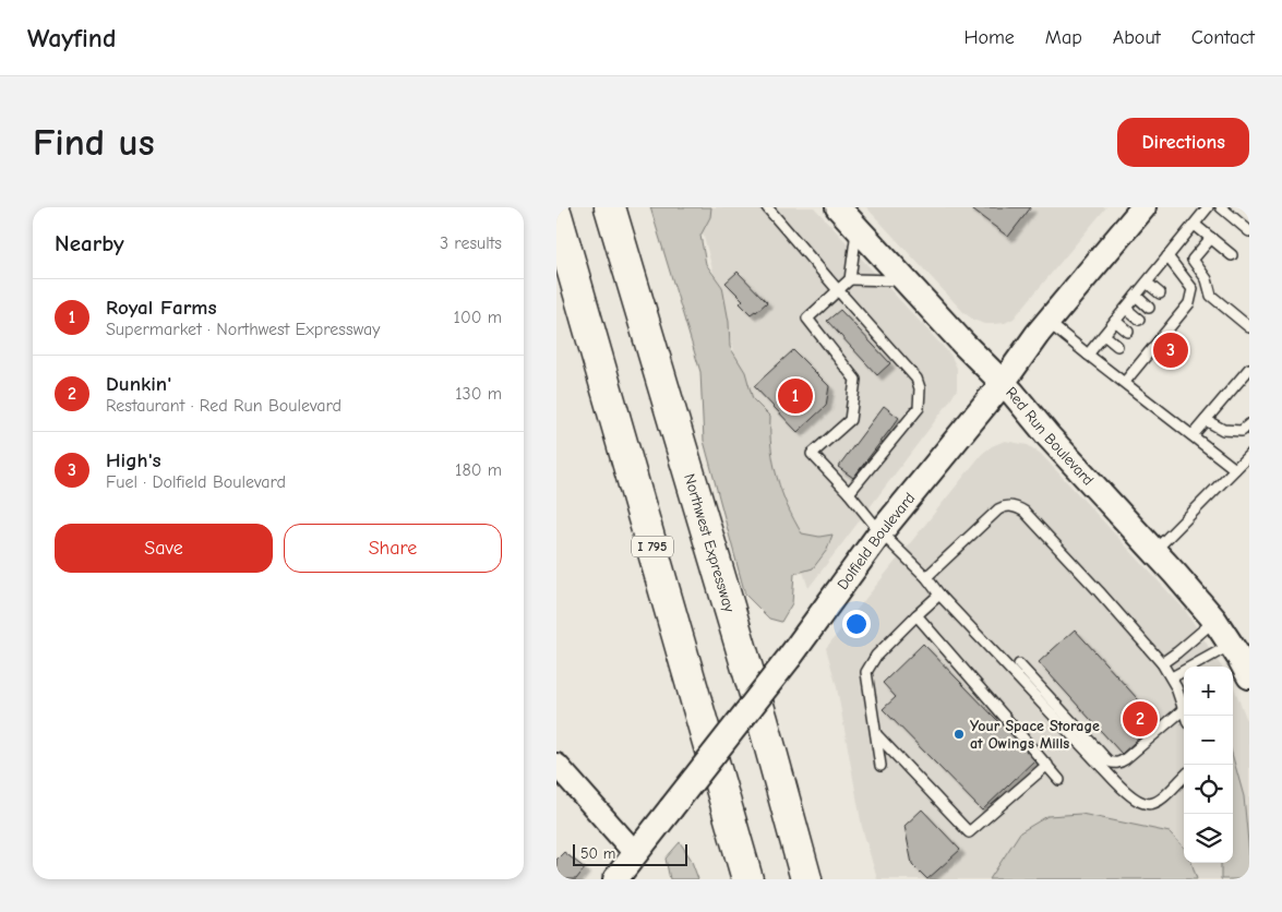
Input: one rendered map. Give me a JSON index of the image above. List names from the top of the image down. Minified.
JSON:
{"streets":{"highway":["Northwest Expressway","I 795"],"main road":["Red Run Boulevard","Dolfield Boulevard"]},"crossings":[["Red Run Boulevard","Dolfield Boulevard"]],"places":["Your Space Storage at Owings Mills"],"scale_bar":"50 m","page":{"header":"Wayfind","nav":["Home","Map","About","Contact"],"buttons":["Directions",["Save","Share"]],"title":"Find us","heading":["Nearby","3 results"],"list":[{"mark":"1","name":"Royal Farms","note":"Supermarket · Northwest Expressway","value":"100 m"},{"mark":"2","name":"Dunkin'","note":"Restaurant · Red Run Boulevard","value":"130 m"},{"mark":"3","name":"High's","note":"Fuel · Dolfield Boulevard","value":"180 m"}],"pins":["3","1","2"],"map_buttons":["+","−"],"scale":"50 m"}}
